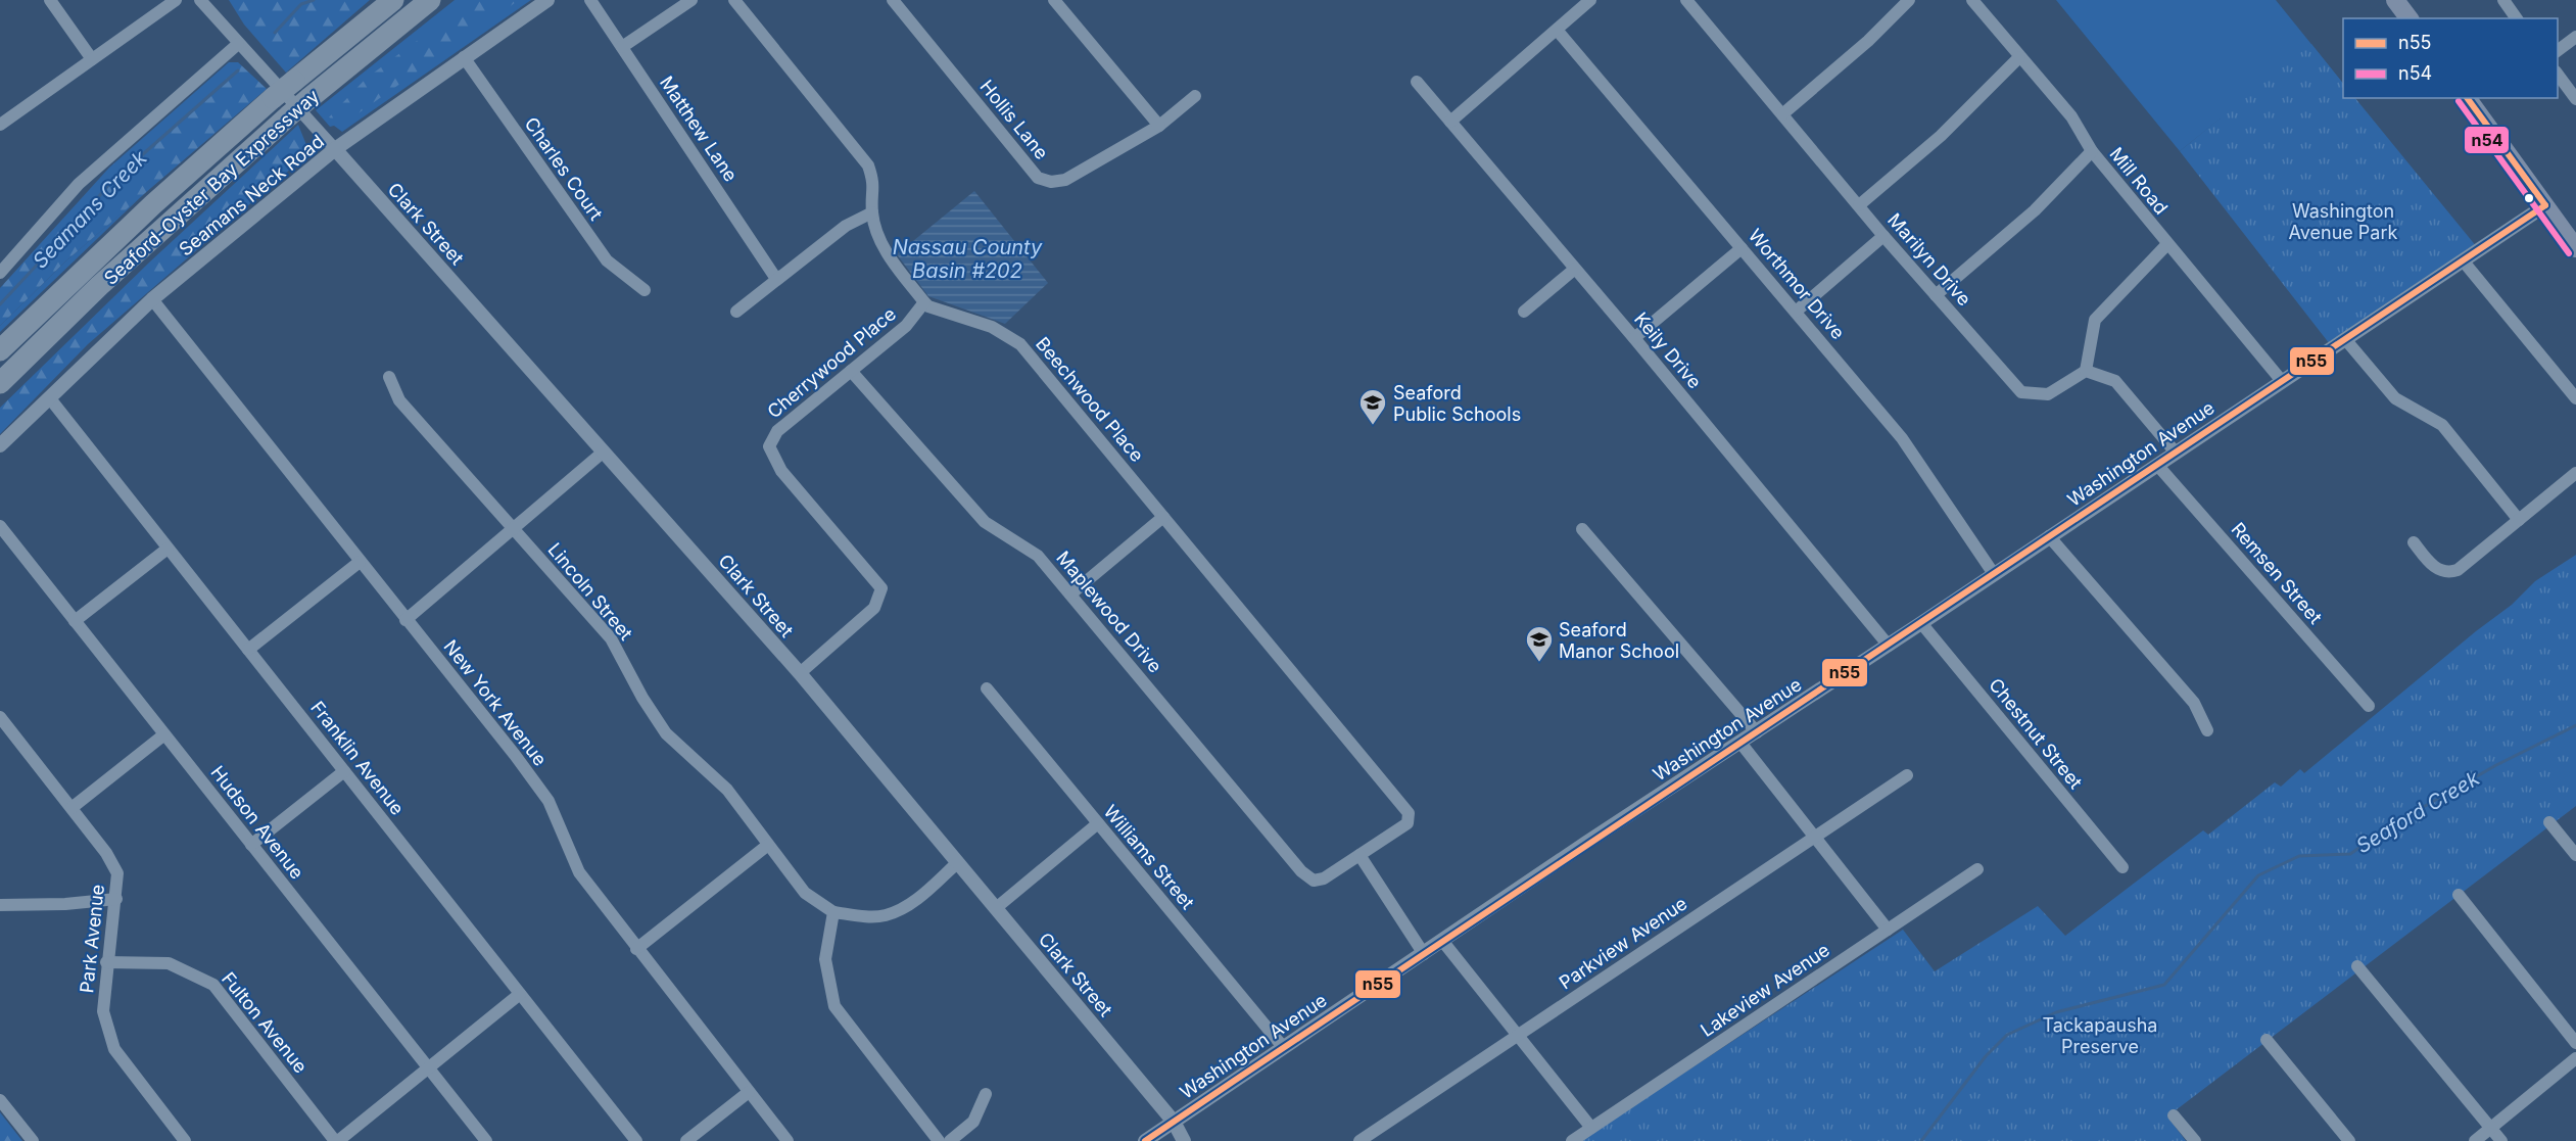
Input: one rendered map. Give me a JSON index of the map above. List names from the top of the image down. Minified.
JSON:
{"streets":{"highway":["Seaford-Oyster Bay Expressway"],"street":["Hollis Lane","Matthew Lane","Charles Court","Mill Road","Seamans Neck Road","Clark Street","Marilyn Drive","Worthmor Drive","Keily Drive","Cherrywood Place","Beechwood Place","Washington Avenue","Remsen Street","Lincoln Street","Maplewood Drive","New York Avenue","Chestnut Street","Franklin Avenue","Hudson Avenue","Williams Street","Park Avenue","Parkview Avenue","Lakeview Avenue","Fulton Avenue"]},"crossings":[["Charles Court","Seamans Neck Road"],["Mill Road","Washington Avenue"],["Seaford-Oyster Bay Expressway","Clark Street"],["Seamans Neck Road","Clark Street"],["Seamans Neck Road","New York Avenue"],["Seamans Neck Road","Franklin Avenue"],["Clark Street","Cherrywood Place"],["Clark Street","Washington Avenue"],["Clark Street","Lincoln Street"],["Worthmor Drive","Washington Avenue"],["Keily Drive","Washington Avenue"],["Cherrywood Place","Beechwood Place"],["Cherrywood Place","Maplewood Drive"],["Beechwood Place","Maplewood Drive"],["Washington Avenue","Remsen Street"],["Washington Avenue","Chestnut Street"],["Washington Avenue","Williams Street"],["Park Avenue","Fulton Avenue"]],"water":["Seamans Creek","Nassau County Basin #202","Seaford Creek"],"parks":["Washington Avenue Park","Tackapausha Preserve"],"places":{"school or university":["Seaford Public Schools","Seaford Manor School"]},"lines":["transit line n55","transit line n54"],"legend":["n55","n54"]}
